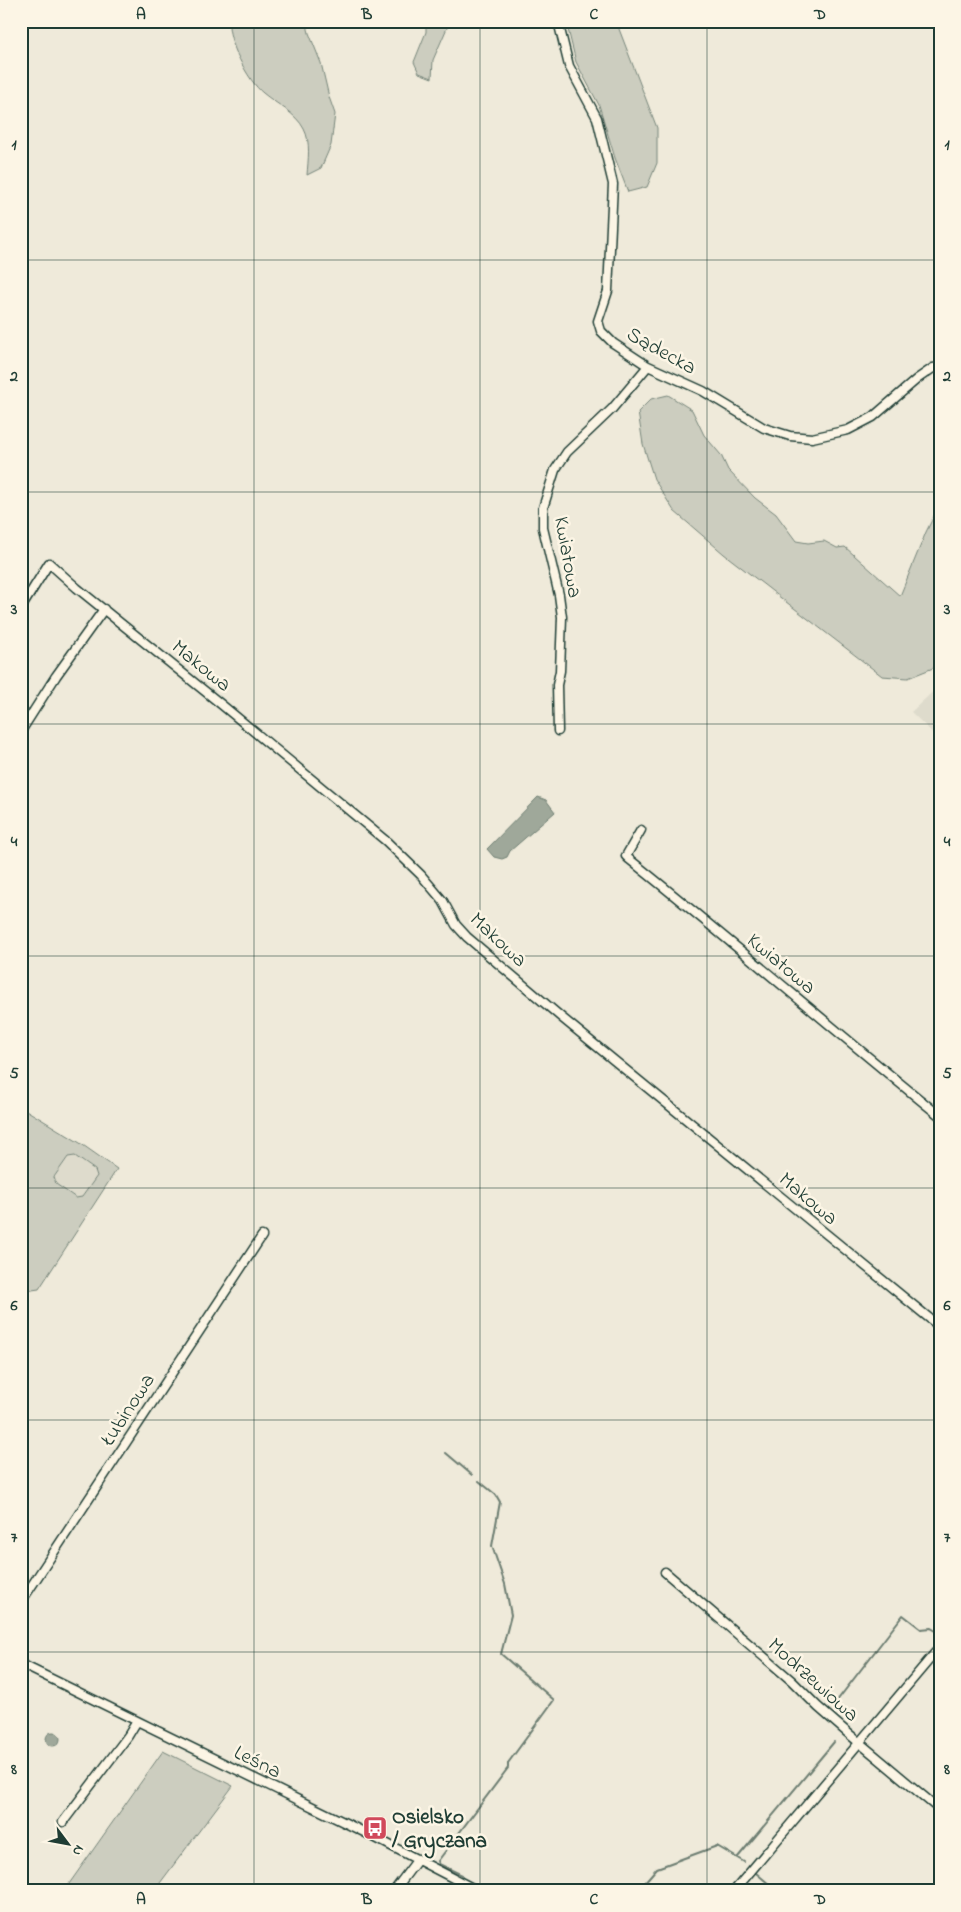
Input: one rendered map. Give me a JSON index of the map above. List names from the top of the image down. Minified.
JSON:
{"streets":{"street":["Sądecka","Kwiatowa","Makowa","Łubinowa","Modrzewiowa","Leśna"]},"crossings":[["Sądecka","Kwiatowa"]],"places":{"bus stop":["Osielsko / Gryczana"]},"north":"bottom right","grid":{"columns":["A","B","C","D"],"rows":["1","2","3","4","5","6","7","8"]}}
